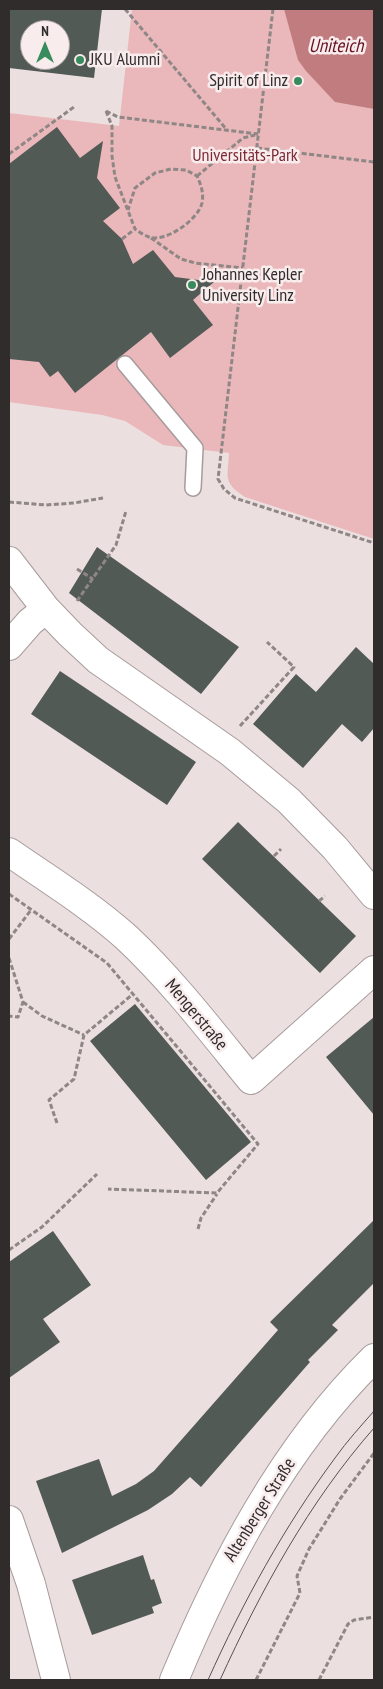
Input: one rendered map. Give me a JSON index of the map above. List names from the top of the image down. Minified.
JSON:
{"streets":{"street":["Mengerstraße","Altenberger Straße"]},"water":["Uniteich"],"parks":["Universitäts-Park"],"places":["JKU Alumni","Spirit of Linz","Johannes Kepler University Linz"],"north":"top"}
